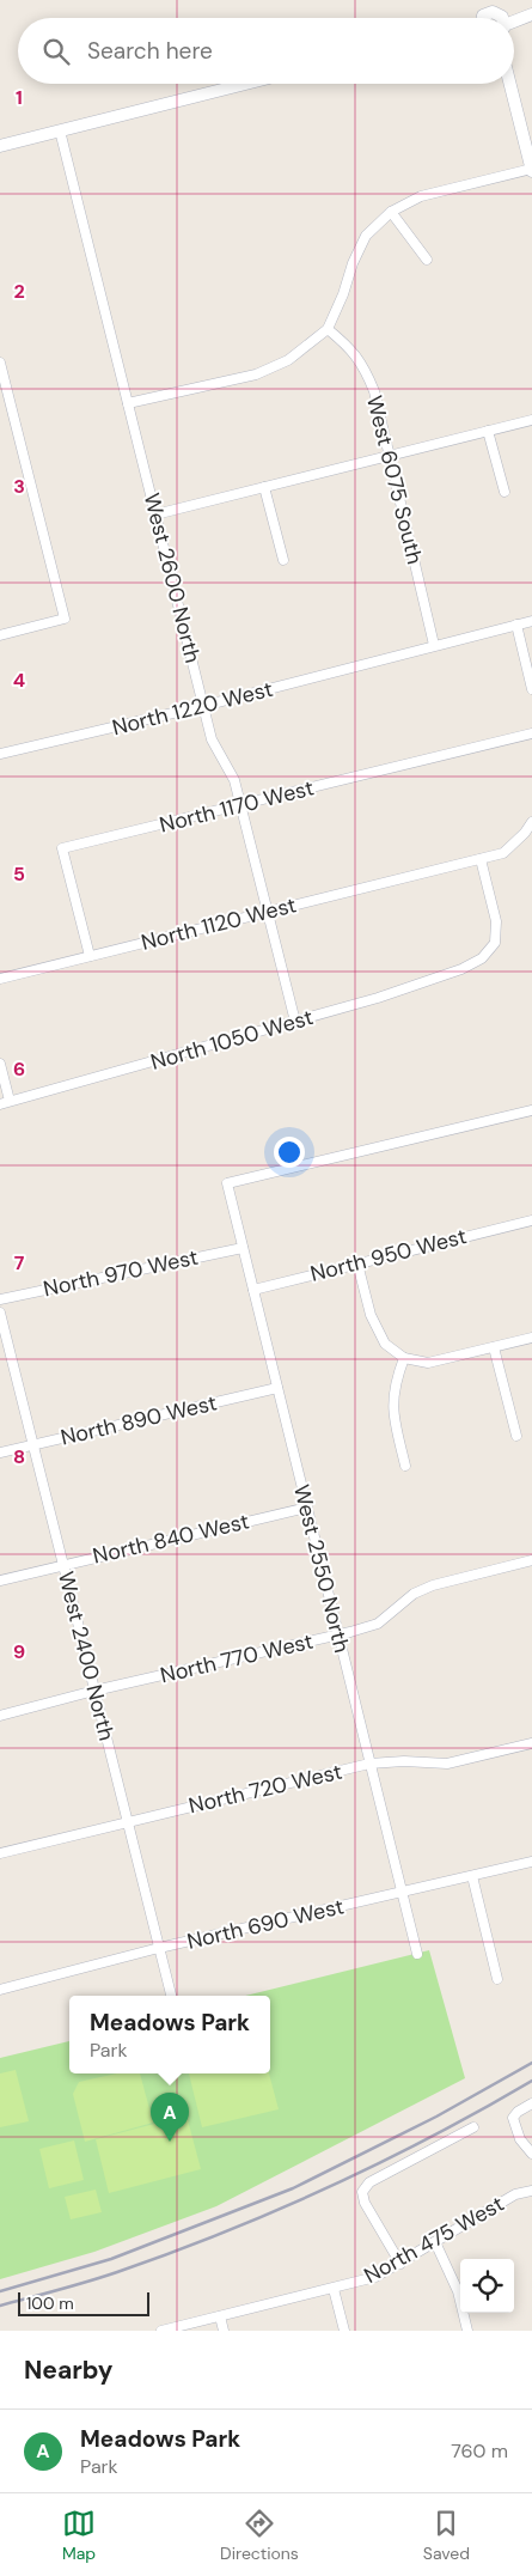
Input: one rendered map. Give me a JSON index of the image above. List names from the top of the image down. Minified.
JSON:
{"streets":{"street":["West 6075 South","West 2600 North","North 1220 West","North 1170 West","North 1120 West","North 1050 West","North 950 West","North 970 West","North 890 West","North 840 West","West 2550 North","West 2400 North","North 770 West","North 720 West","North 690 West","North 475 West"]},"crossings":[["West 6075 South","North 1220 West"],["West 2600 North","North 1220 West"],["West 2600 North","North 1170 West"],["West 2600 North","North 1120 West"],["West 2600 North","North 1050 West"],["North 1170 West","North 1120 West"],["North 1120 West","North 1050 West"],["North 950 West","West 2550 North"],["North 970 West","West 2550 North"],["North 890 West","West 2550 North"],["North 890 West","West 2400 North"],["North 840 West","West 2550 North"],["North 840 West","West 2400 North"],["West 2550 North","North 770 West"],["West 2550 North","North 720 West"],["West 2550 North","North 690 West"],["West 2400 North","North 770 West"],["West 2400 North","North 720 West"],["West 2400 North","North 690 West"]],"scale_bar":"100 m","page":{"search":"Search here","popup":["Meadows Park","Park"],"pins":"A","scale":"100 m","heading":"Nearby","list":[{"mark":"A","name":"Meadows Park","note":"Park","value":"760 m"}],"nav":["Map","Directions","Saved"]},"grid":{"rows":["1","2","3","4","5","6","7","8","9"]}}
